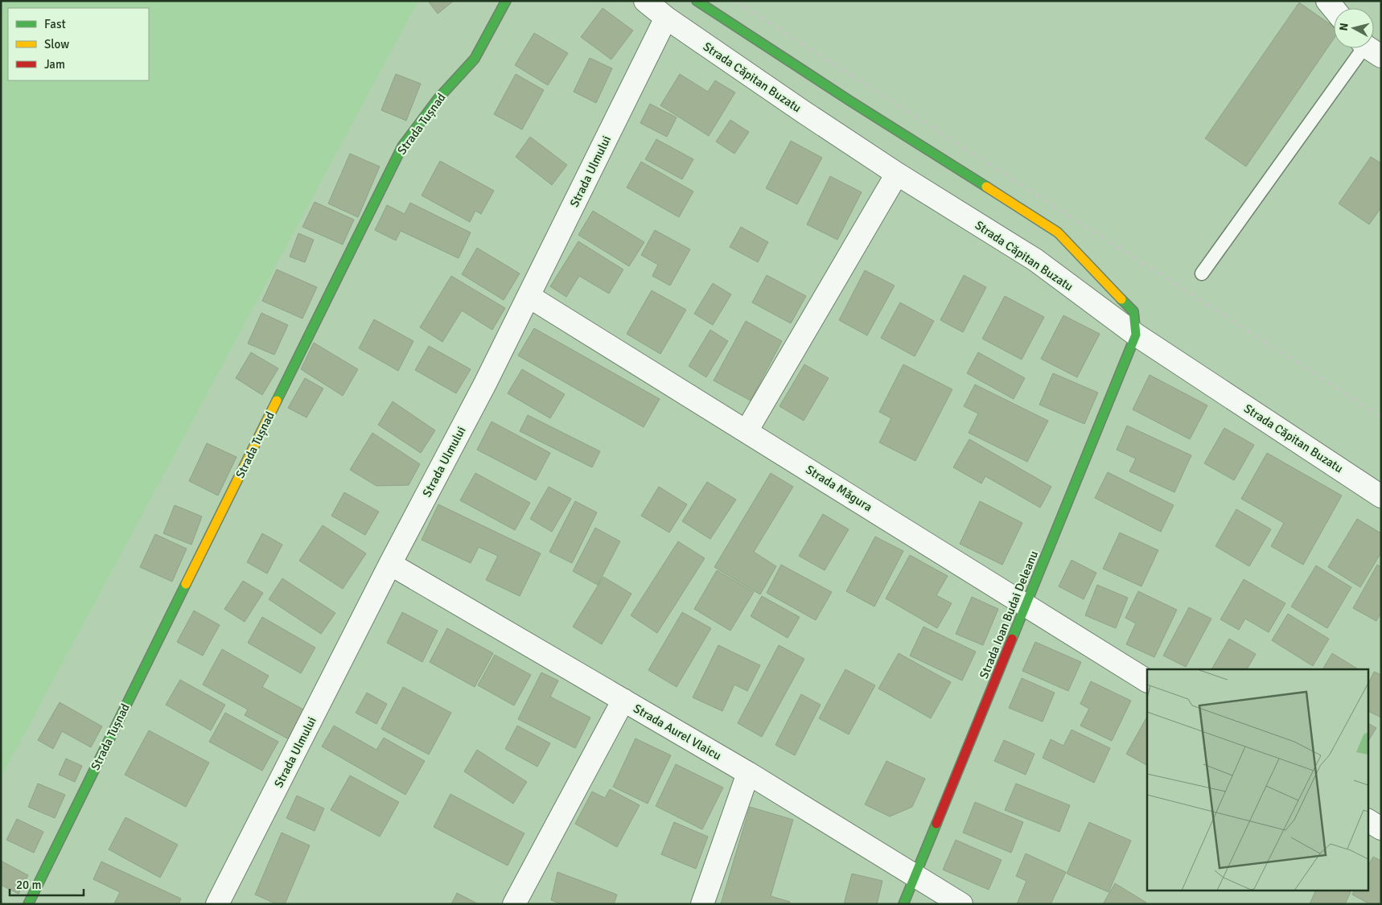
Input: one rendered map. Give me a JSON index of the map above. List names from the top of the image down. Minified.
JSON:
{"streets":{"street":["Strada Căpitan Buzatu","Strada Tușnad","Strada Ulmului","Strada Măgura","Strada Ioan Budai Deleanu","Strada Aurel Vlaicu"]},"crossings":[["Strada Căpitan Buzatu","Strada Ulmului"],["Strada Căpitan Buzatu","Strada Ioan Budai Deleanu"],["Strada Ulmului","Strada Măgura"],["Strada Ulmului","Strada Aurel Vlaicu"],["Strada Măgura","Strada Ioan Budai Deleanu"],["Strada Ioan Budai Deleanu","Strada Aurel Vlaicu"]],"legend":["Fast","Slow","Jam"],"scale_bar":"20 m","north":"left"}
